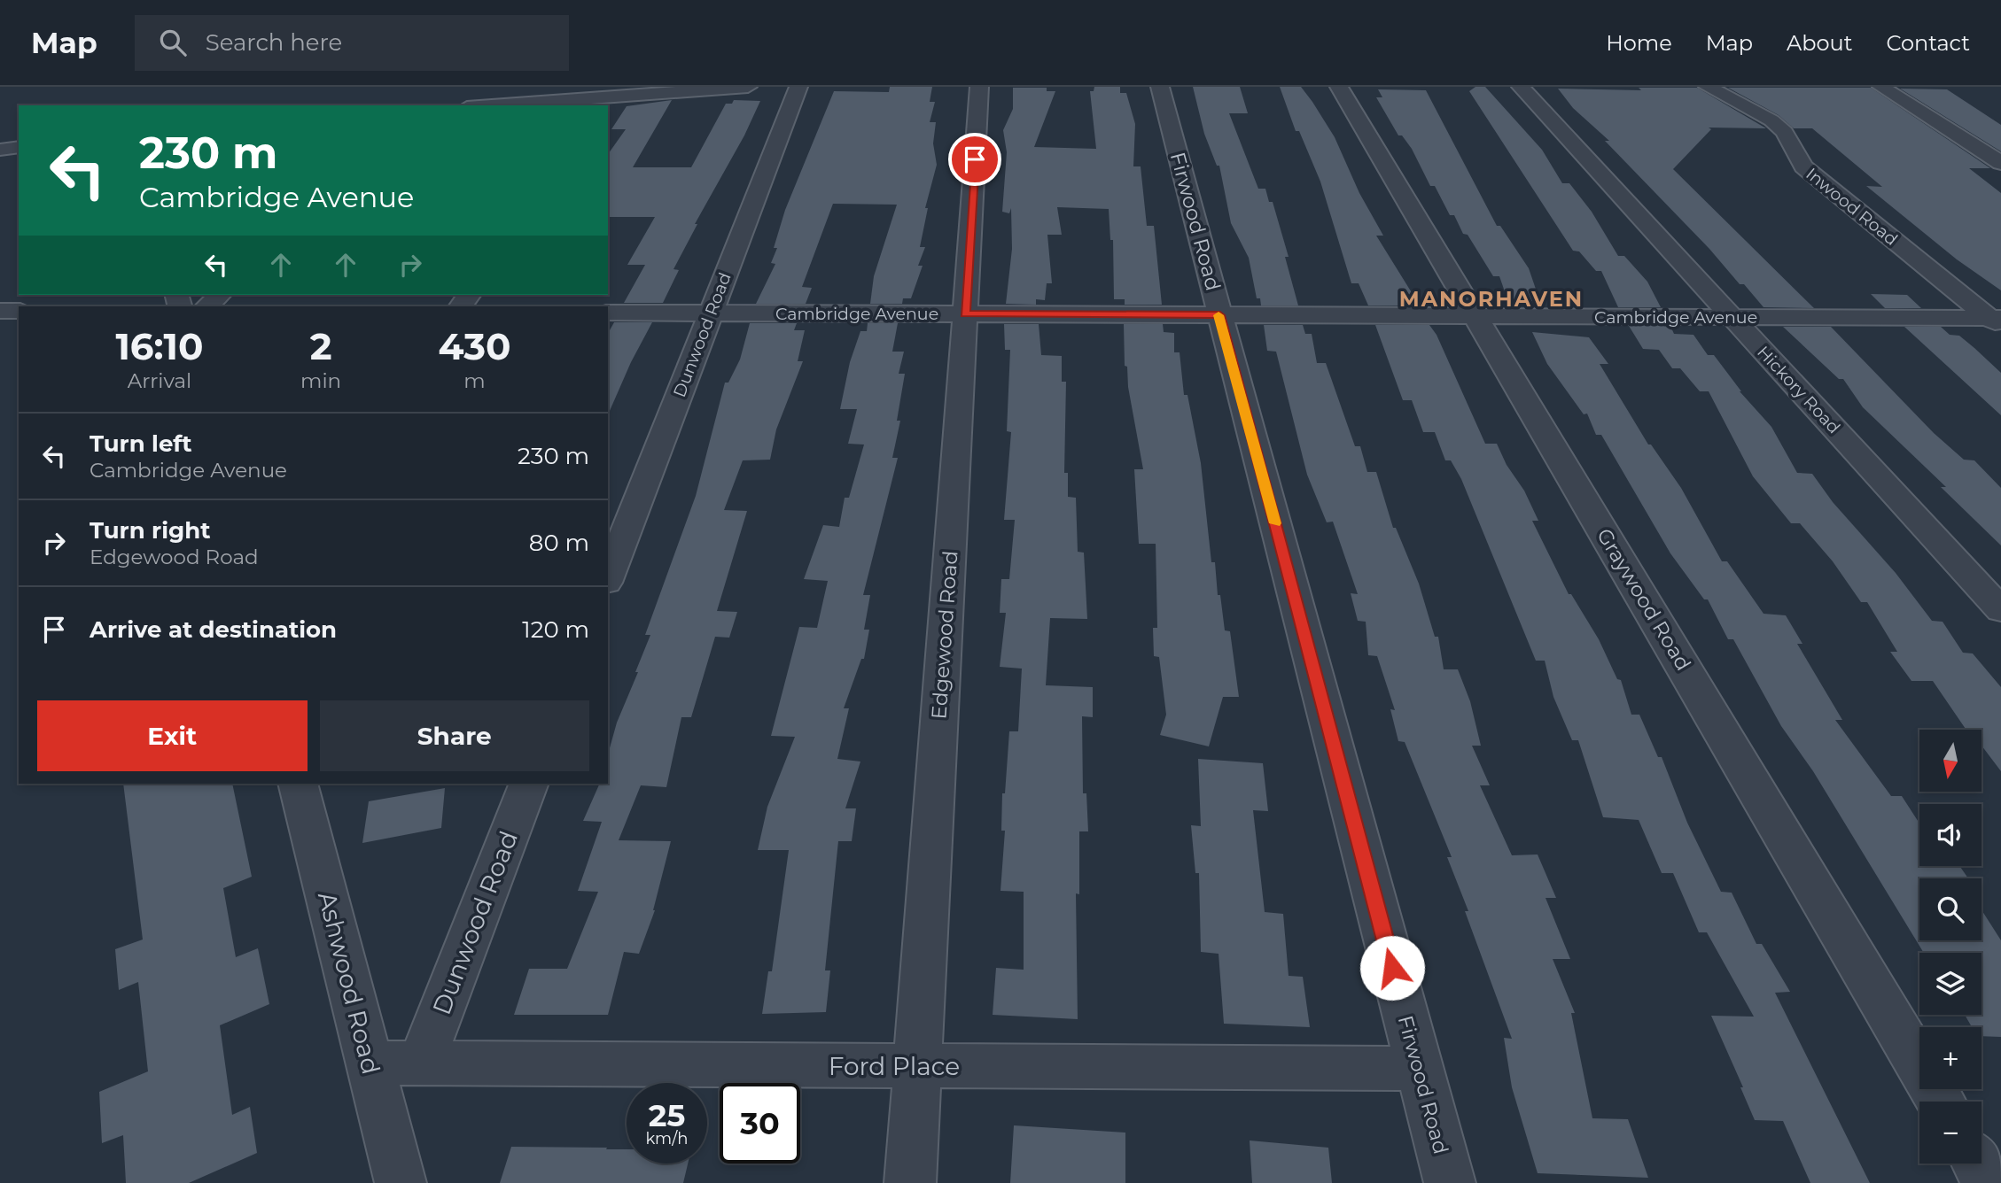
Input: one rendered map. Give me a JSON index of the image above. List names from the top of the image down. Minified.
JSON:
{"streets":{"street":["Inwood Road","Firwood Road","Cambridge Avenue","Dunwood Road","Hickory Road","Graywood Road","Edgewood Road","Ashwood Road","Ford Place"]},"crossings":[["Inwood Road","Cambridge Avenue"],["Firwood Road","Cambridge Avenue"],["Firwood Road","Ford Place"],["Cambridge Avenue","Dunwood Road"],["Cambridge Avenue","Hickory Road"],["Cambridge Avenue","Graywood Road"],["Cambridge Avenue","Edgewood Road"],["Dunwood Road","Ford Place"],["Edgewood Road","Ford Place"],["Ashwood Road","Ford Place"]],"districts":["MANORHAVEN"],"north":"bottom","page":{"header":"Map","search":"Search here","nav":["Home","Map","About","Contact"],"turn":["230 m","Cambridge Avenue"],"eta":["16:10","Arrival","2","min","430","m"],"list":[{"name":"Turn left","note":"Cambridge Avenue","value":"230 m"},{"name":"Turn right","note":"Edgewood Road","value":"80 m"},{"name":"Arrive at destination","value":"120 m"}],"buttons":["Exit","Share"],"map_buttons":["+","−"],"speed":"25 km/h","limit":"30"}}
